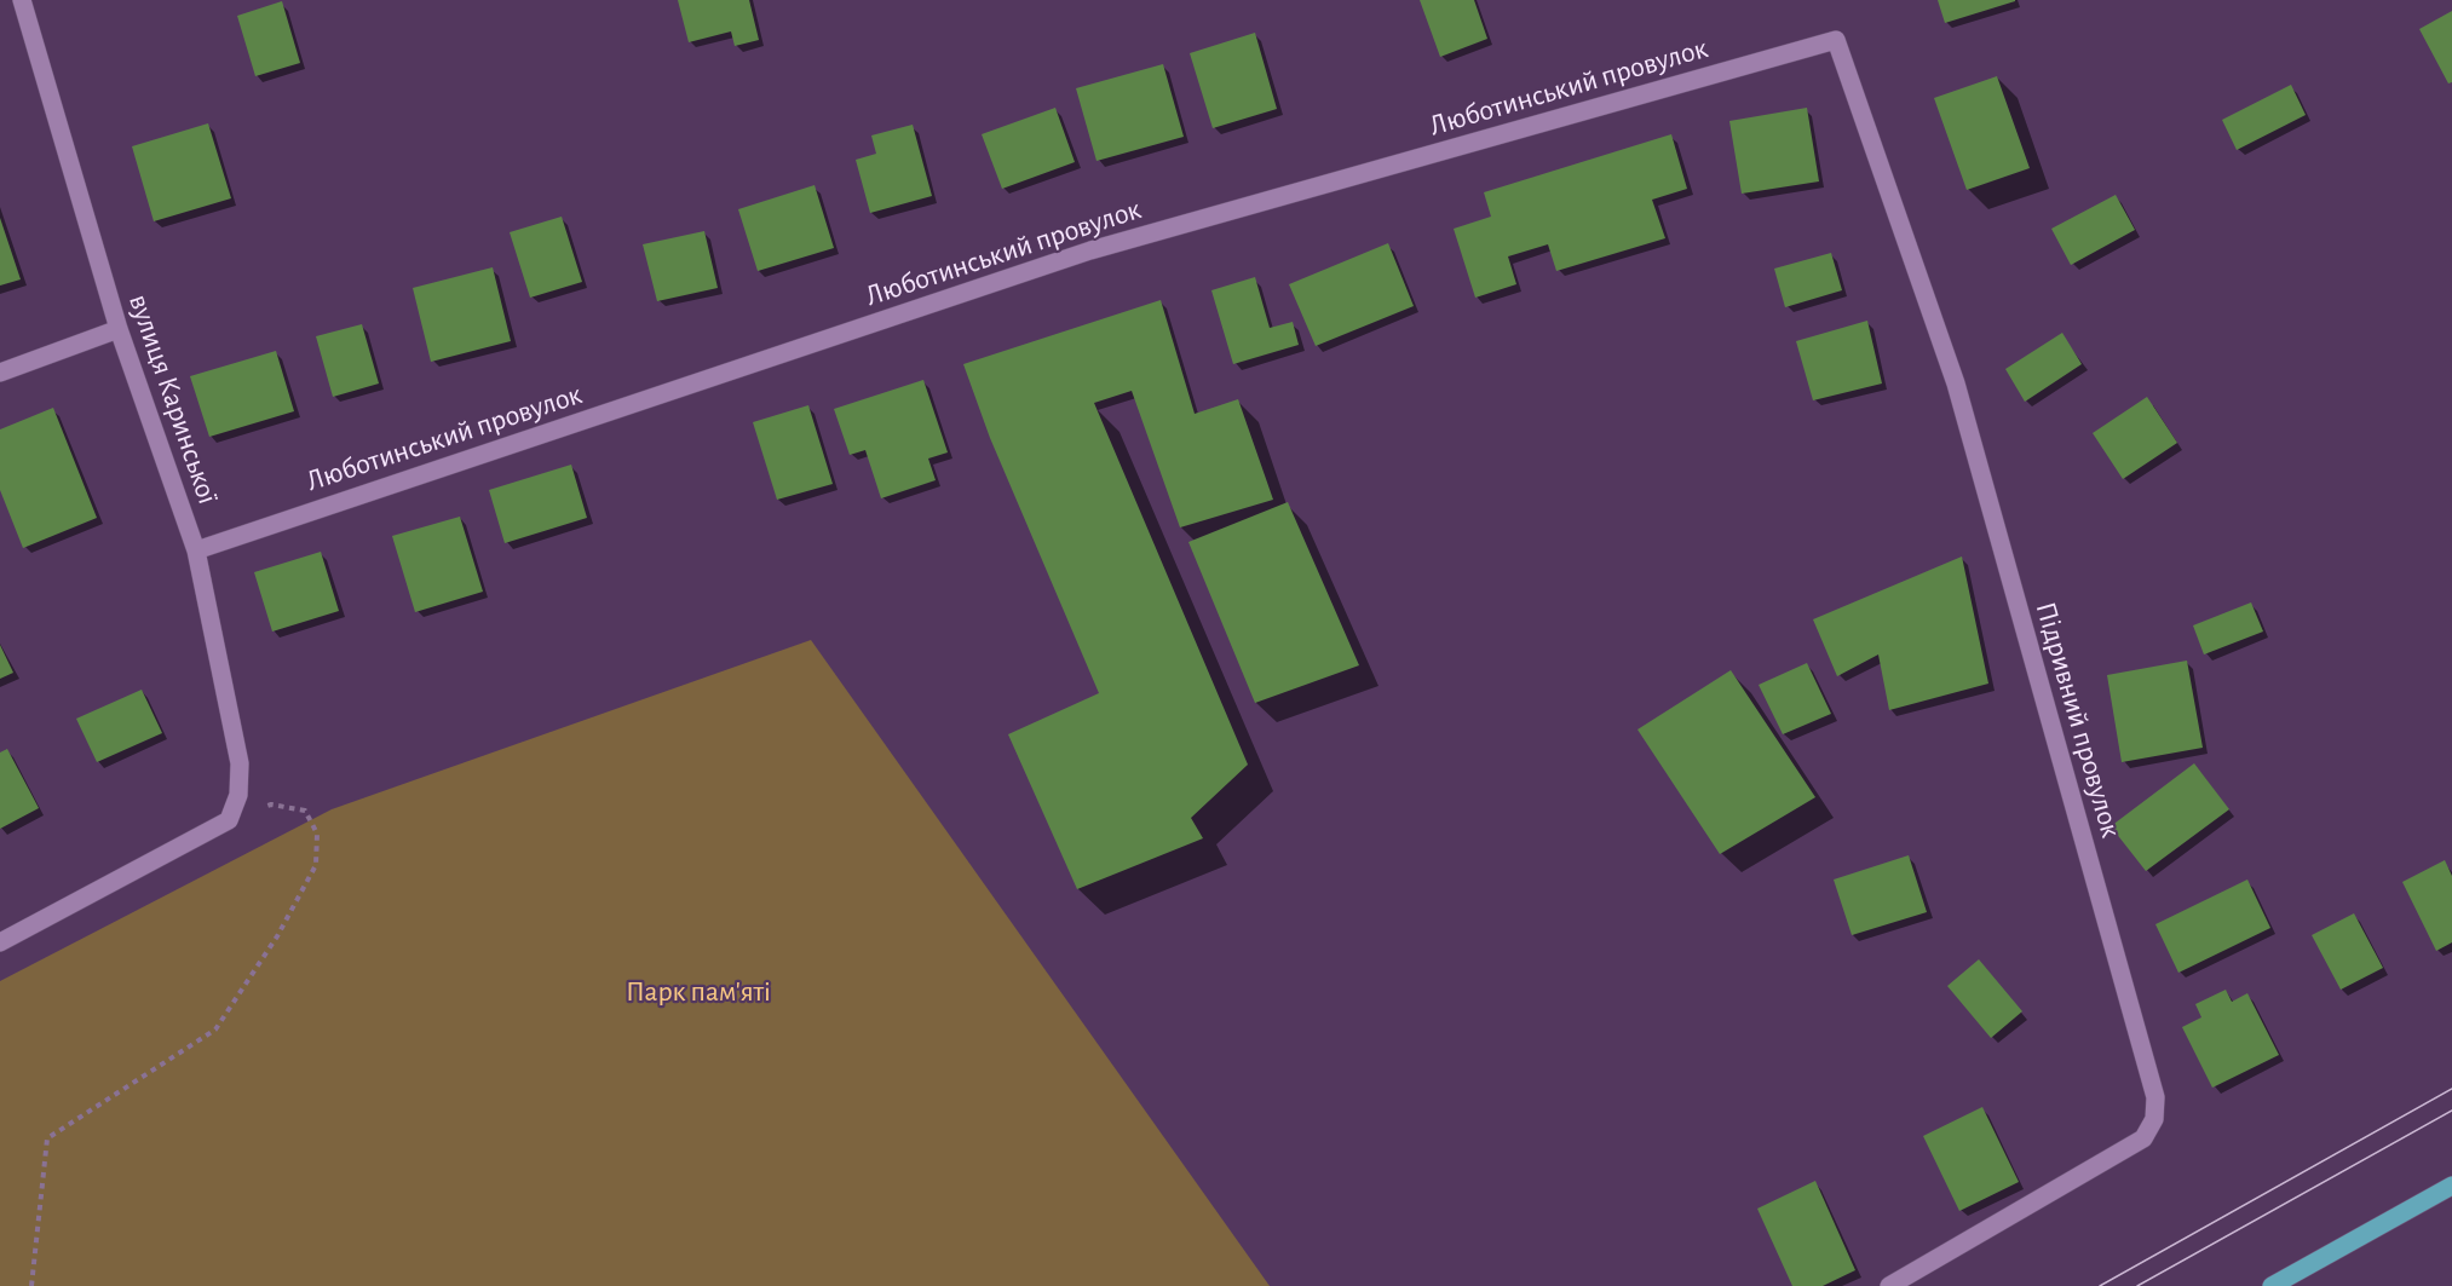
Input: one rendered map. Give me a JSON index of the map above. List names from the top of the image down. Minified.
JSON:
{"streets":{"street":["Люботинський провулок","вулиця Каринської","Підривний провулок"]},"crossings":[["Люботинський провулок","вулиця Каринської"],["Люботинський провулок","Підривний провулок"]],"parks":["Парк пам'яті"]}
